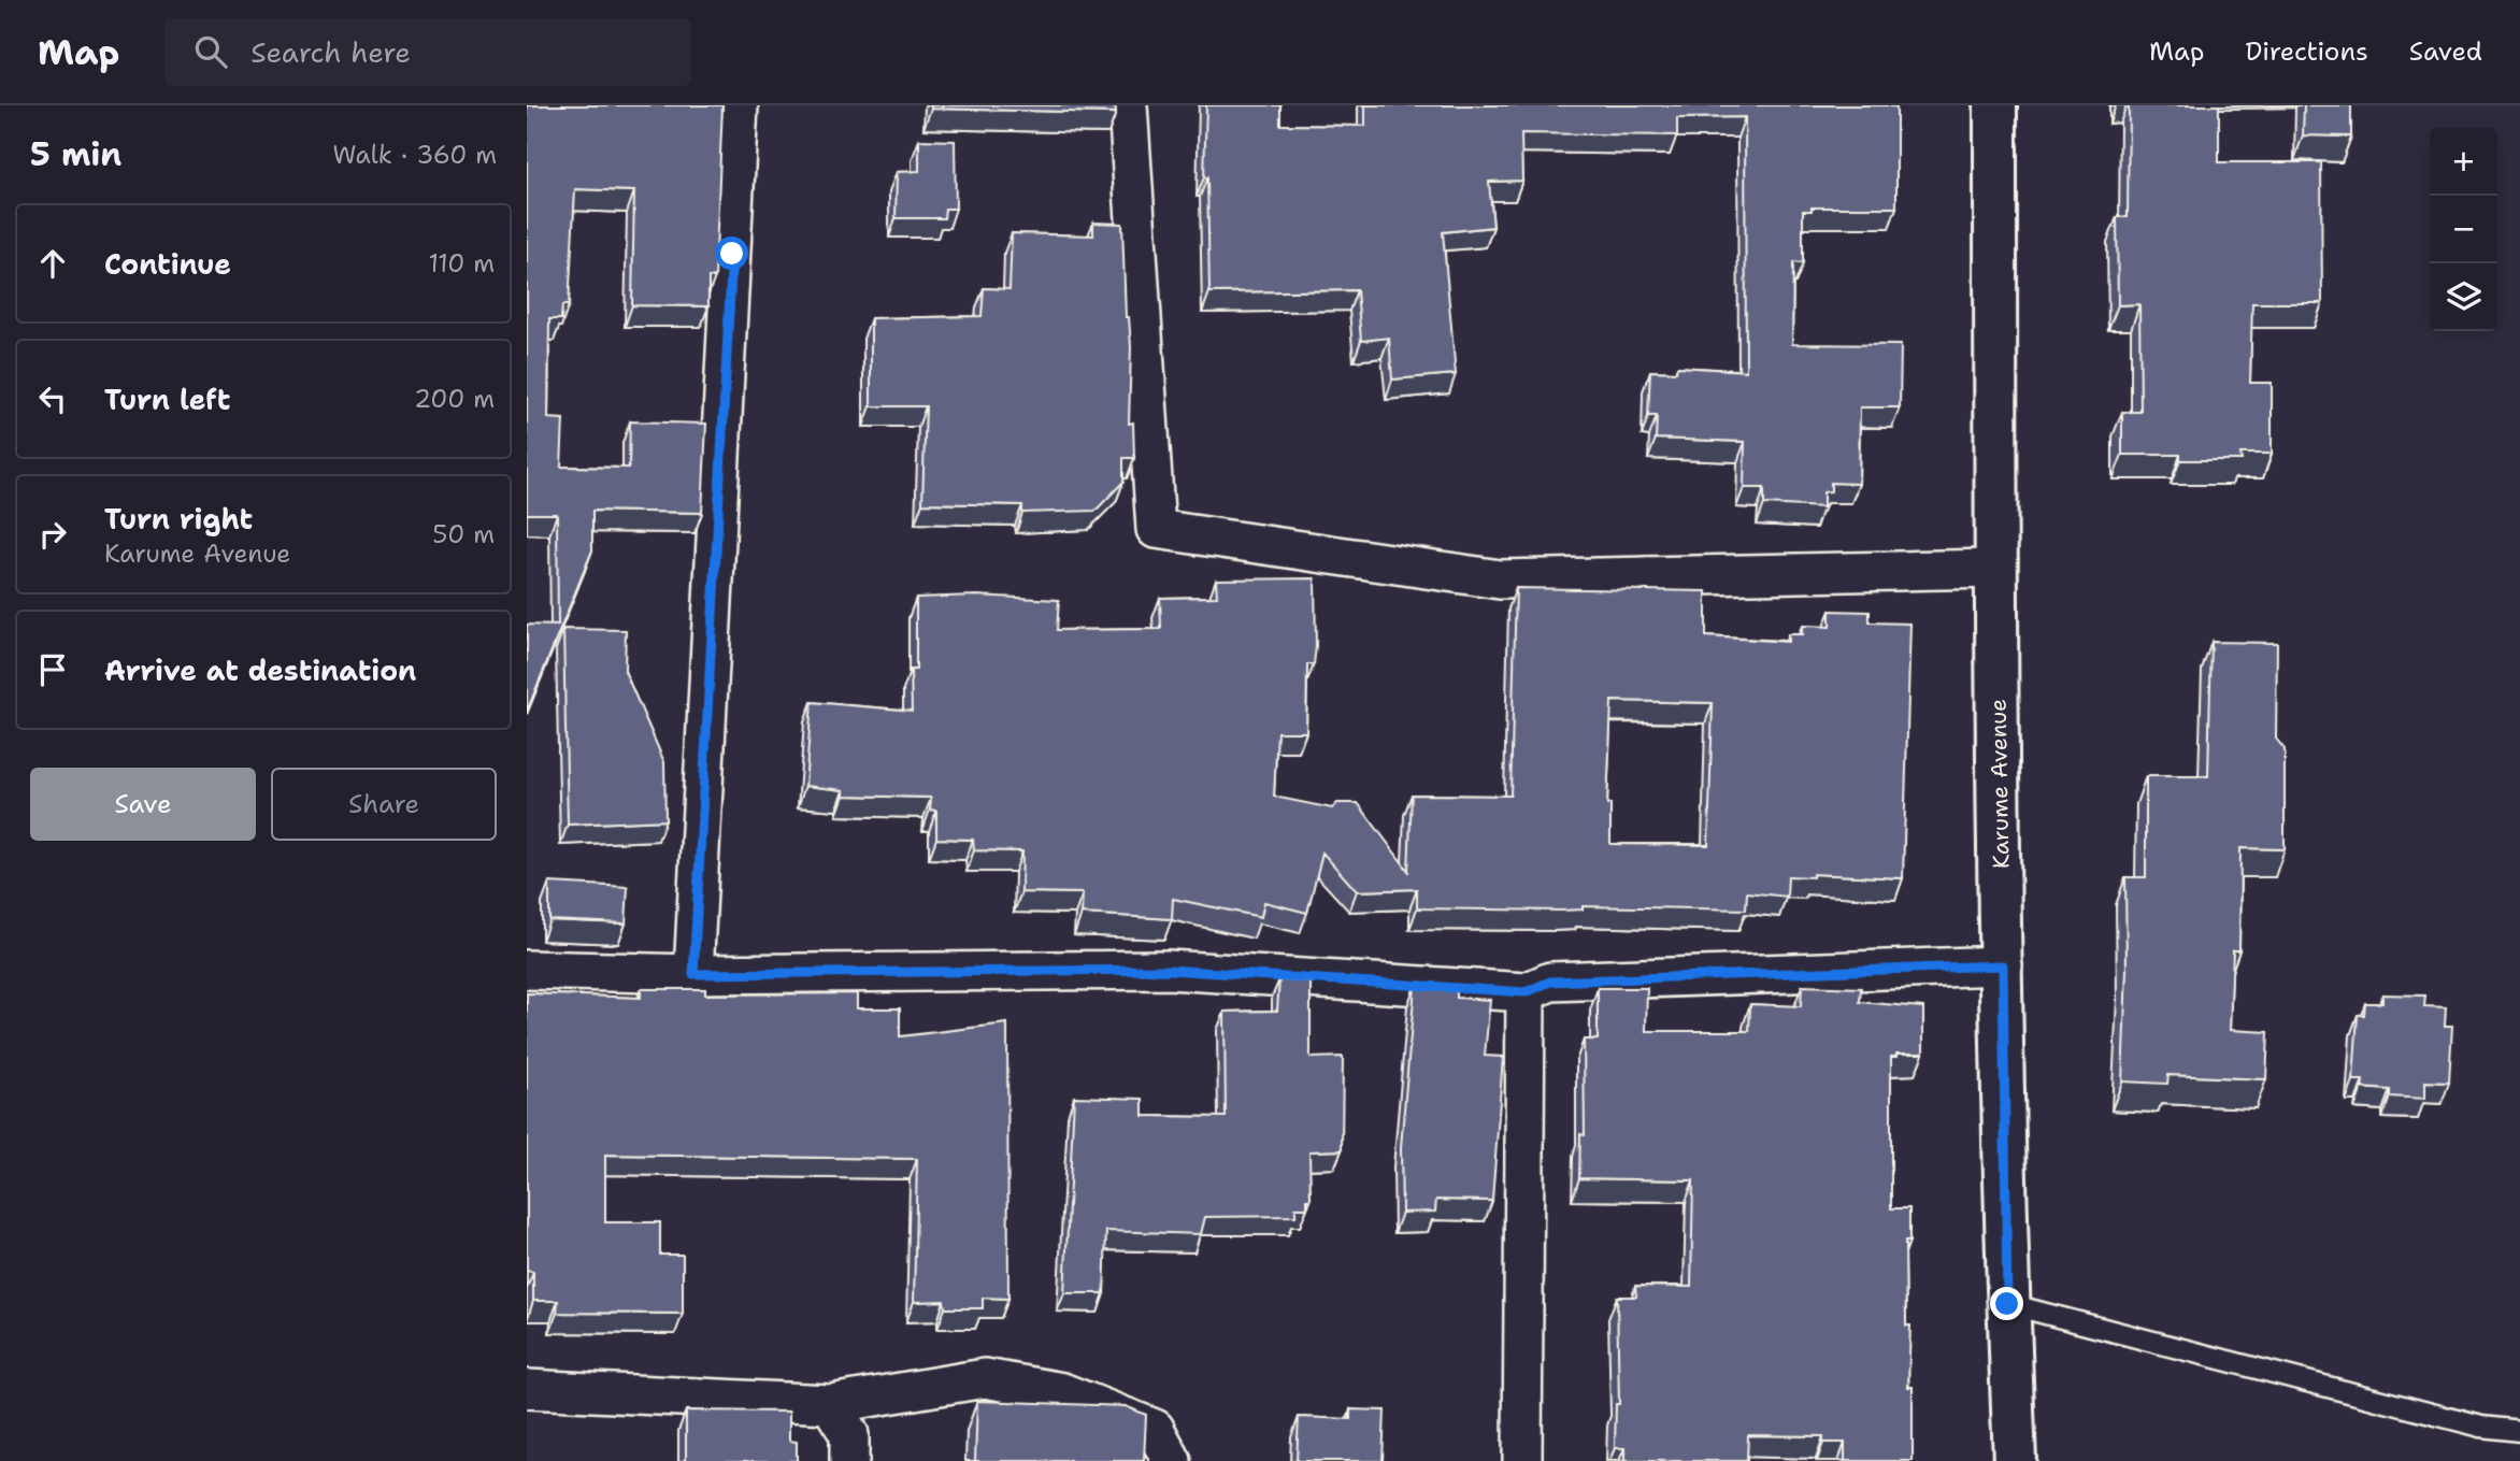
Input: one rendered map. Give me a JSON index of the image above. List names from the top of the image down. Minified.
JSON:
{"streets":{"main road":["Karume Avenue"]},"page":{"header":"Map","search":"Search here","nav":["Map","Directions","Saved"],"heading":["5 min","Walk · 360 m"],"map_buttons":["+","−"],"list":[["Continue","110 m"],["Turn left","200 m"],["Turn right","Karume Avenue","50 m"],"Arrive at destination"],"buttons":["Save","Share"]}}
